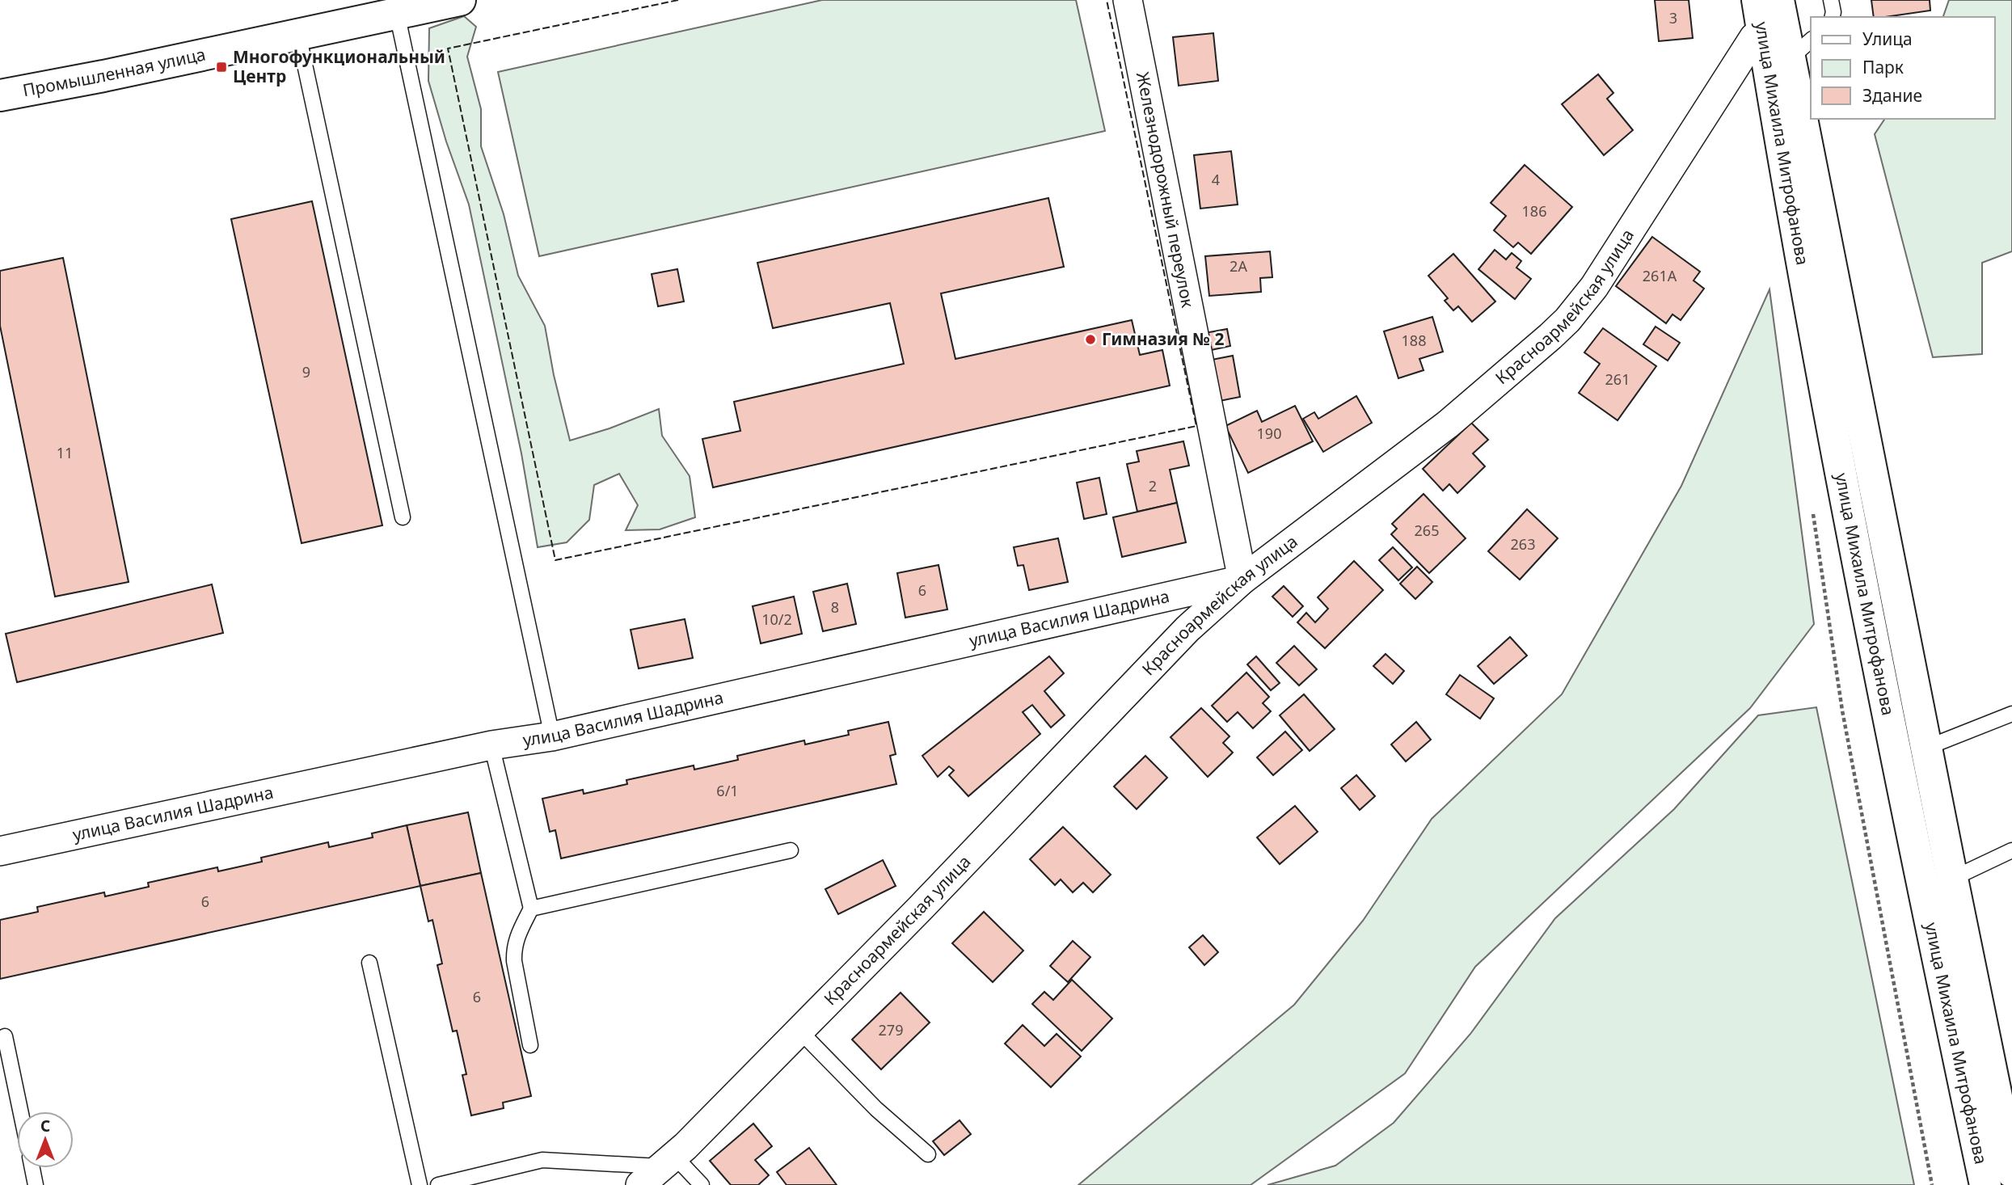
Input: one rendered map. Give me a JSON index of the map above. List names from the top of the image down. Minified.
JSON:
{"streets":{"main road":["Промышленная улица","улица Михаила Митрофанова"],"street":["Железнодорожный переулок","Красноармейская улица","улица Василия Шадрина"]},"crossings":[["улица Михаила Митрофанова","Красноармейская улица"],["Железнодорожный переулок","Красноармейская улица"],["Железнодорожный переулок","улица Василия Шадрина"],["Красноармейская улица","улица Василия Шадрина"]],"places":{"transit":["Многофункциональный Центр"],"other":["Гимназия № 2"]},"house_numbers":["3","4","186","2А","261А","188","9","261","190","11","2","265","263","6","8","10/2","6/1","6","6","279"],"legend":["Улица","Парк","Здание"],"north":"top"}
